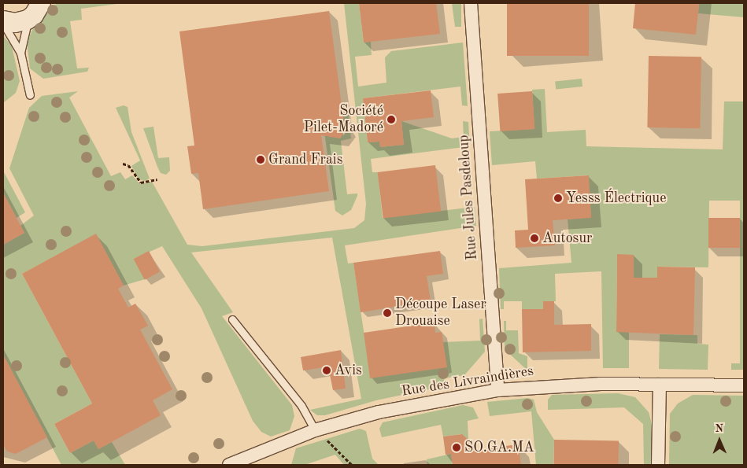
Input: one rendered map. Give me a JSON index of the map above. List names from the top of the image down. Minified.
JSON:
{"streets":{"street":["Rue Jules Pasdeloup","Rue des Livraindières"]},"crossings":[["Rue Jules Pasdeloup","Rue des Livraindières"]],"places":["Société Pilet-Madoré","Grand Frais","Yesss Électrique","Autosur","Découpe Laser Drouaise","Avis","SO.GA.MA"],"north":"top"}
